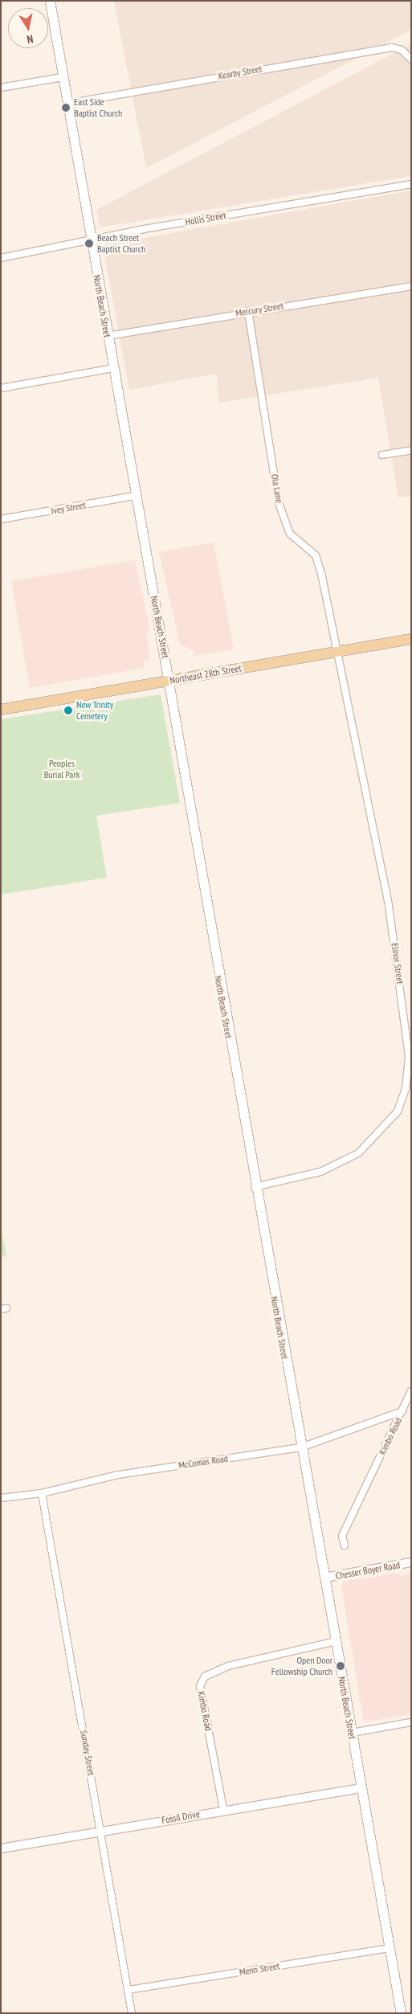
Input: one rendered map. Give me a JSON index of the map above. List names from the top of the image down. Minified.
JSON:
{"streets":{"main road":["North Beach Street","Northeast 28th Street"],"street":["Kearby Street","Hollis Street","Mercury Street","Ola Lane","Ivey Street","Elinor Street","Kimbo Road","McComas Road","Chesser Boyer Road","Sunday Street","Fossil Drive","Menn Street"]},"crossings":[["Kearby Street","North Beach Street"],["Hollis Street","North Beach Street"],["North Beach Street","Mercury Street"],["North Beach Street","Ivey Street"],["North Beach Street","Northeast 28th Street"],["North Beach Street","Elinor Street"],["North Beach Street","Kimbo Road"],["North Beach Street","McComas Road"],["North Beach Street","Chesser Boyer Road"],["North Beach Street","Fossil Drive"],["North Beach Street","Menn Street"],["Mercury Street","Ola Lane"],["Ola Lane","Northeast 28th Street"],["Ola Lane","Elinor Street"],["Northeast 28th Street","Elinor Street"],["Kimbo Road","McComas Road"],["Kimbo Road","Fossil Drive"],["McComas Road","Sunday Street"],["Sunday Street","Fossil Drive"],["Sunday Street","Menn Street"]],"parks":["Peoples Burial Park"],"places":["East Side Baptist Church","Beach Street Baptist Church","New Trinity Cemetery","Open Door Fellowship Church"],"north":"bottom"}
